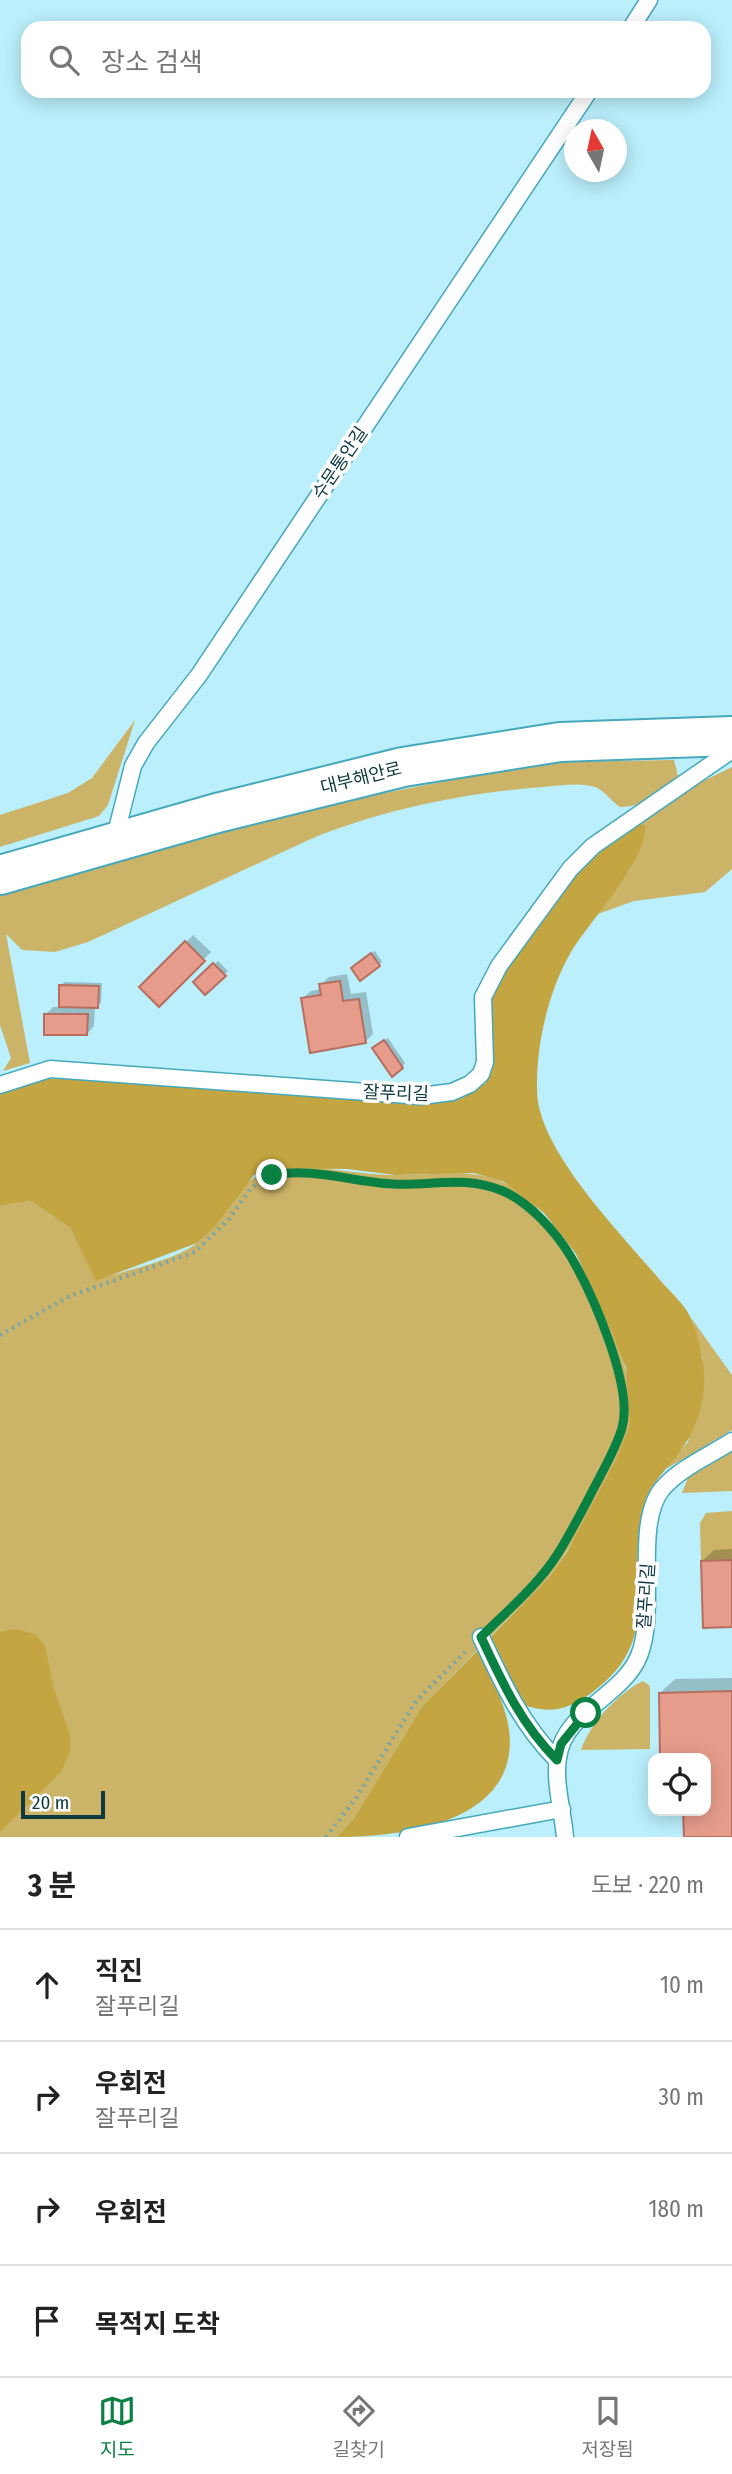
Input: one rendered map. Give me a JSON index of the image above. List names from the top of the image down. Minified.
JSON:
{"streets":{"street":["대부해안로"],"lane":["수문통안길","잘푸리길"]},"crossings":[["수문통안길","대부해안로"]],"scale_bar":"20 m","north":"top","page":{"search":"장소 검색","scale":"20 m","heading":["3 분","도보 · 220 m"],"list":[["직진","잘푸리길","10 m"],["우회전","잘푸리길","30 m"],["우회전","180 m"],"목적지 도착"],"nav":["지도","길찾기","저장됨"]}}
